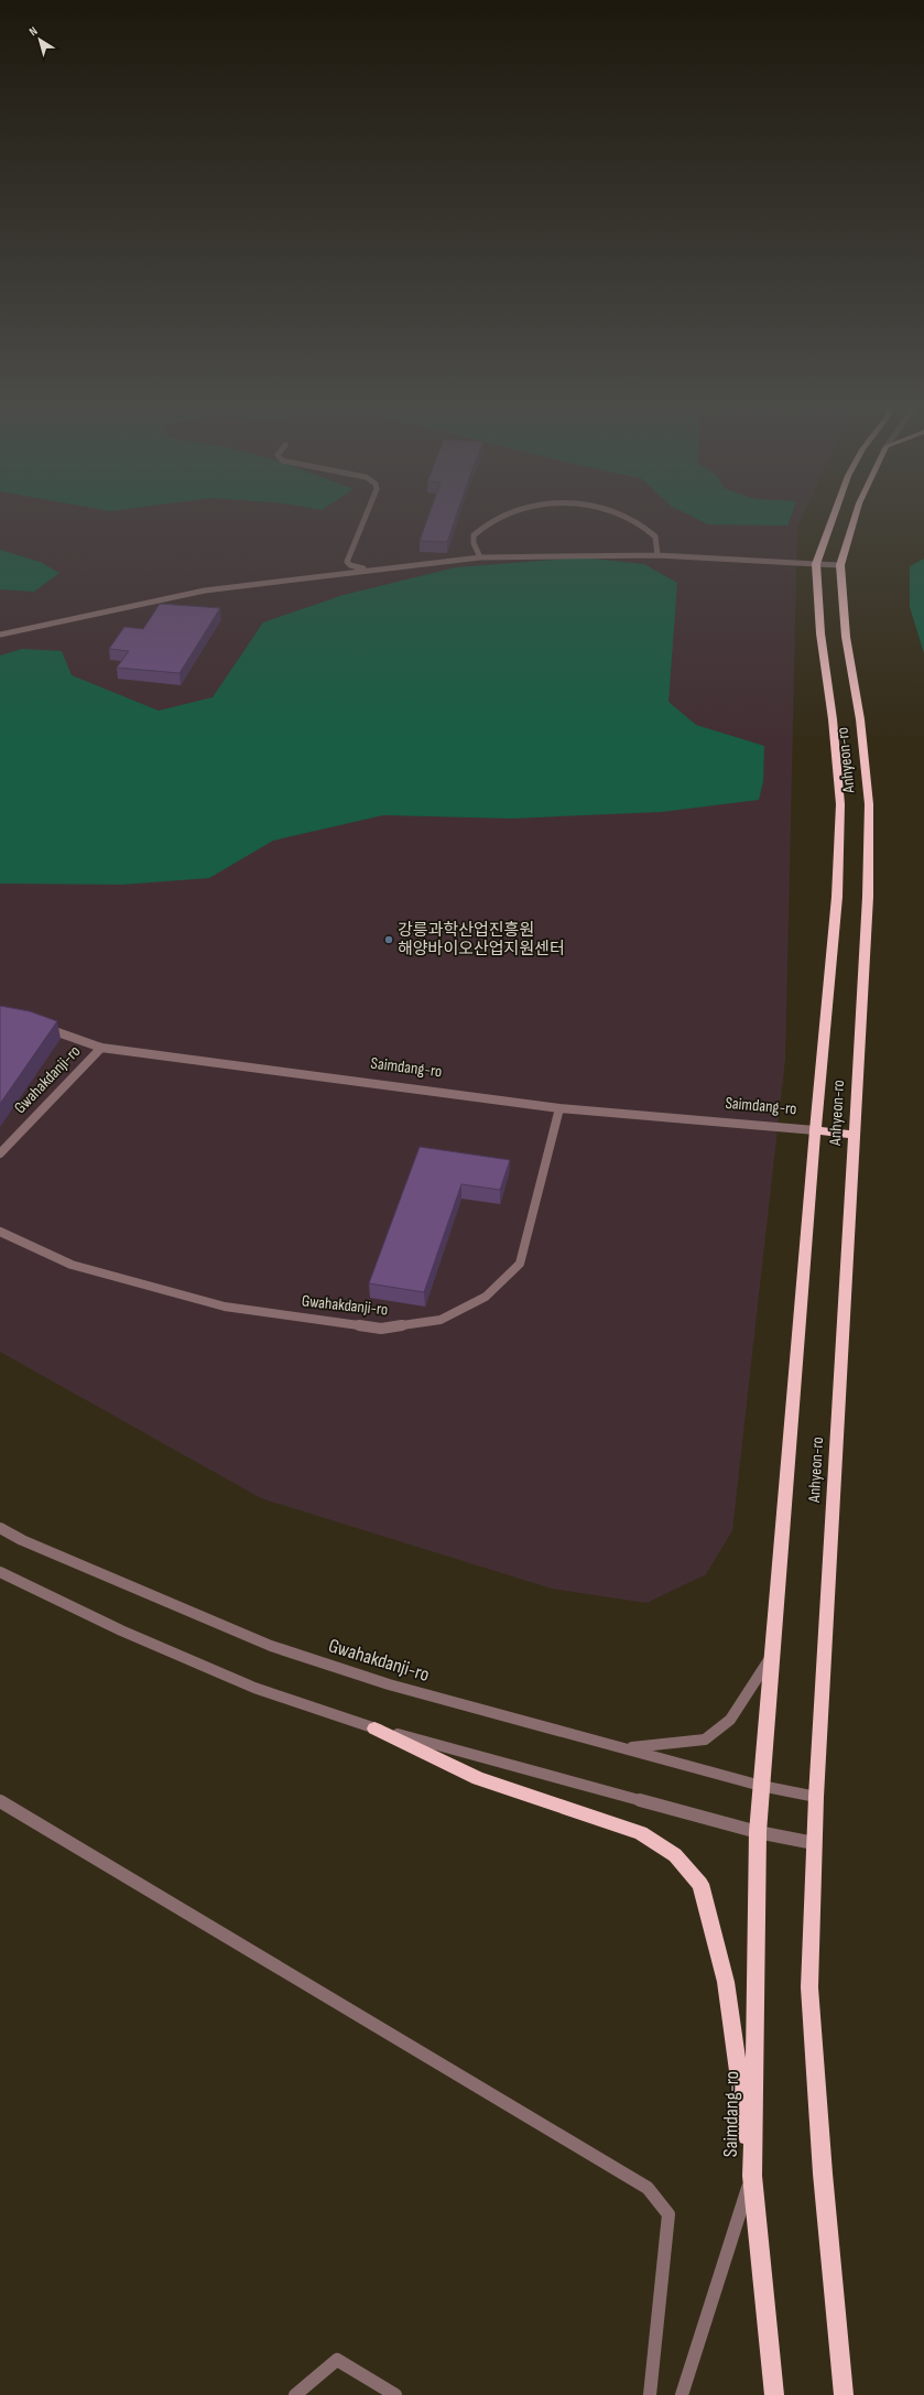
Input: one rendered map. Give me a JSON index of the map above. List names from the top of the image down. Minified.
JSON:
{"streets":{"highway":["Anhyeon-ro","Saimdang-ro"],"street":["Gwahakdanji-ro"]},"crossings":[["Anhyeon-ro","Saimdang-ro"],["Anhyeon-ro","Gwahakdanji-ro"],["Saimdang-ro","Gwahakdanji-ro"]],"places":["강릉과학산업진흥원 해양바이오산업지원센터"],"north":"top left"}
